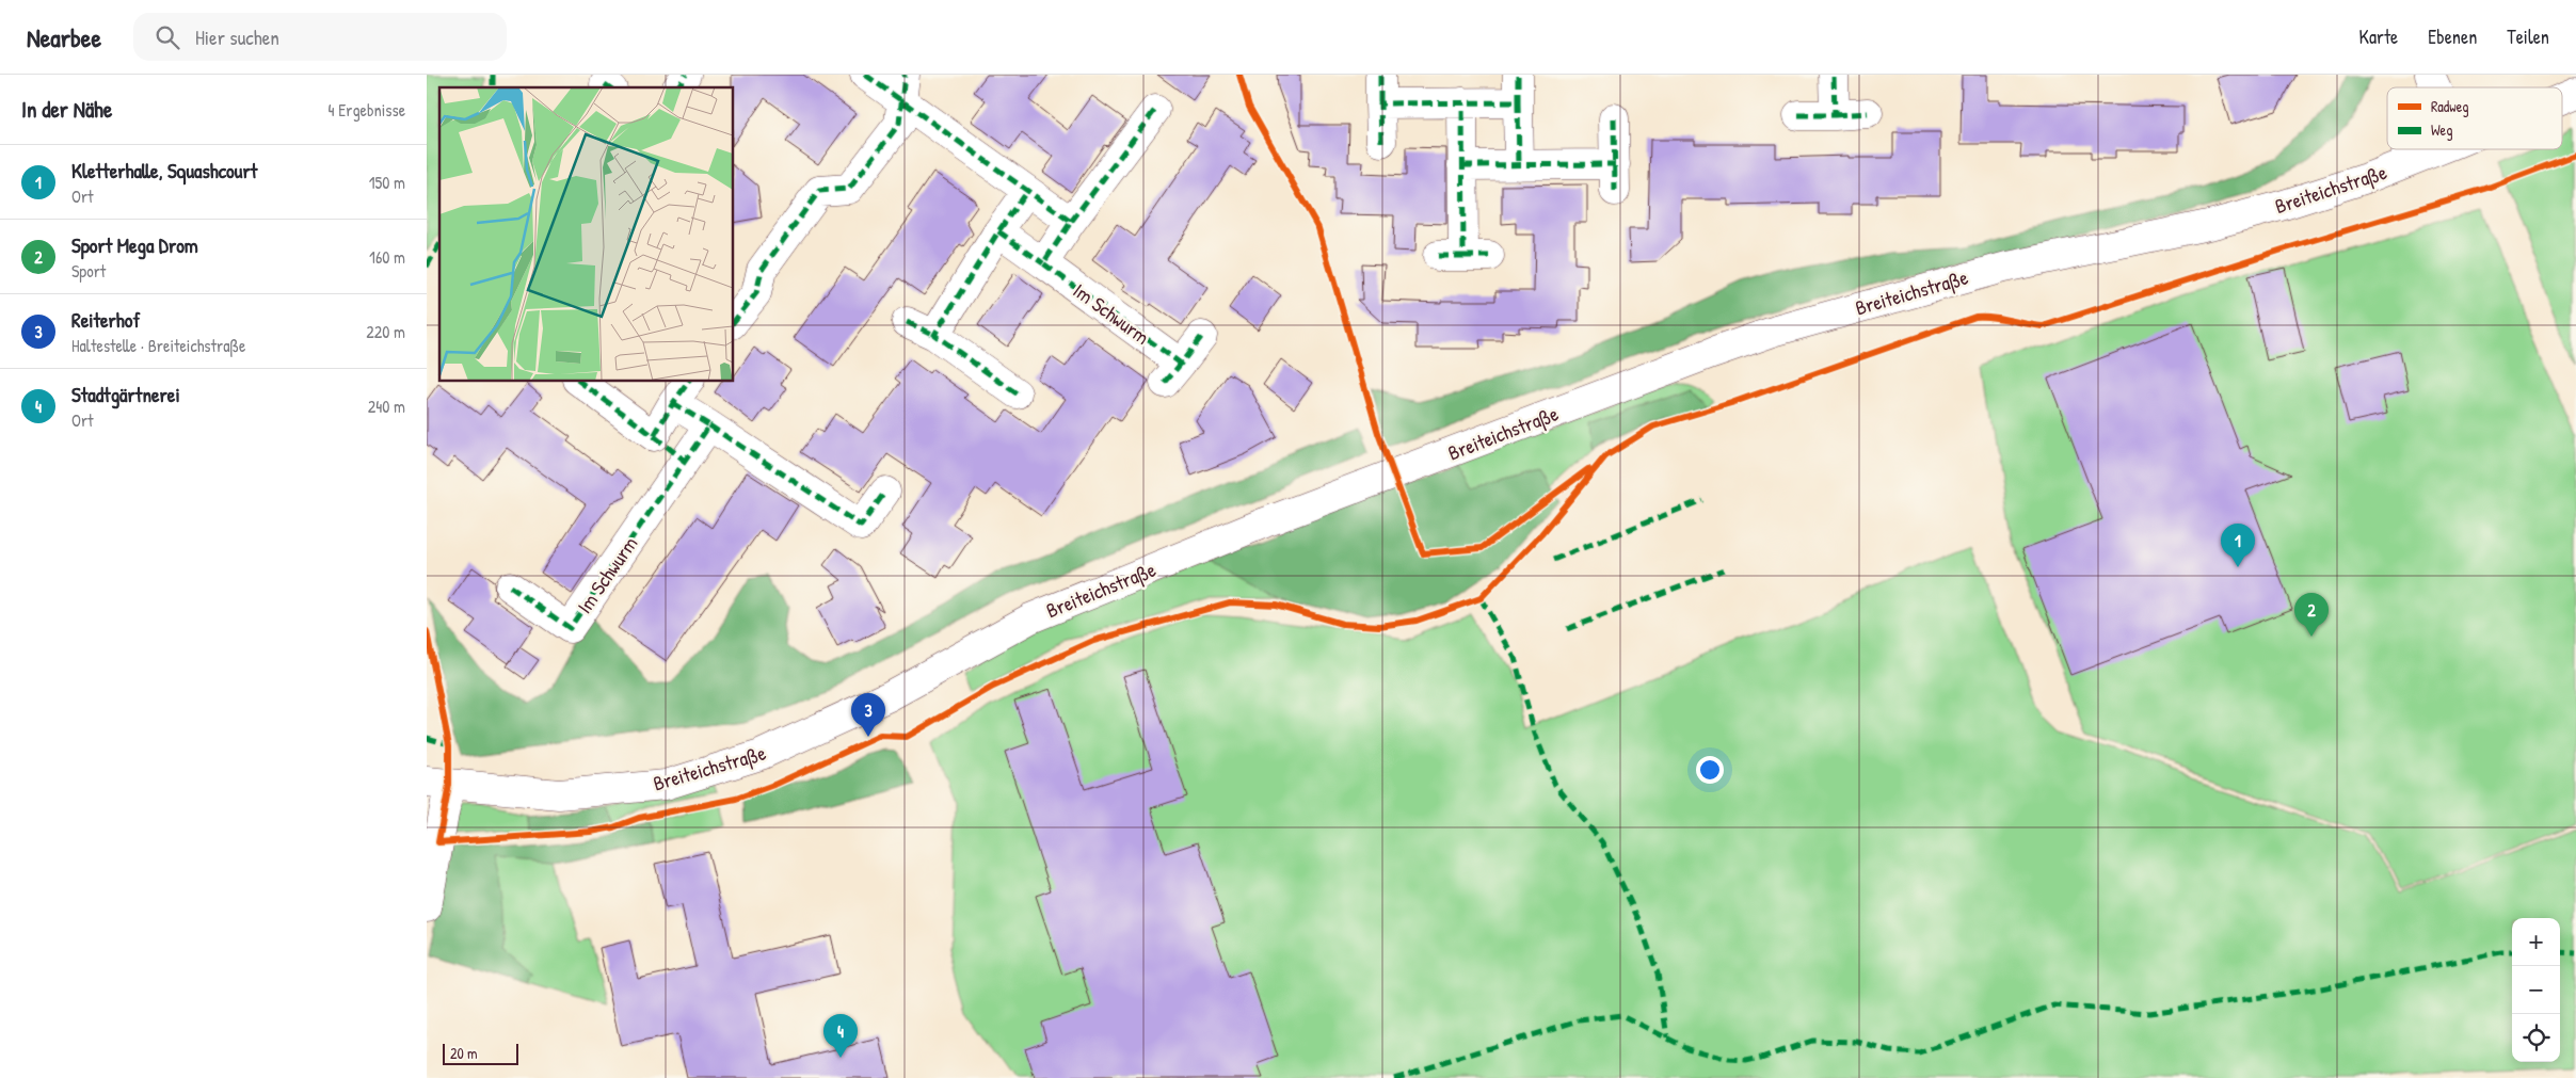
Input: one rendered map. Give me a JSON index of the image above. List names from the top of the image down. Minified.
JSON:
{"streets":{"street":["Breiteichstraße","Im Schwurm"]},"legend":["Radweg","Weg"],"scale_bar":"20 m","page":{"header":"Nearbee","search":"Hier suchen","nav":["Karte","Ebenen","Teilen"],"heading":["In der Nähe","4 Ergebnisse"],"list":[{"mark":"1","name":"Kletterhalle, Squashcourt","note":"Ort","value":"150 m"},{"mark":"2","name":"Sport Mega Drom","note":"Sport","value":"160 m"},{"mark":"3","name":"Reiterhof","note":"Haltestelle · Breiteichstraße","value":"220 m"},{"mark":"4","name":"Stadtgärtnerei","note":"Ort","value":"240 m"}],"pins":["1","2","3","4"],"map_buttons":["+","−"],"scale":"20 m"}}
